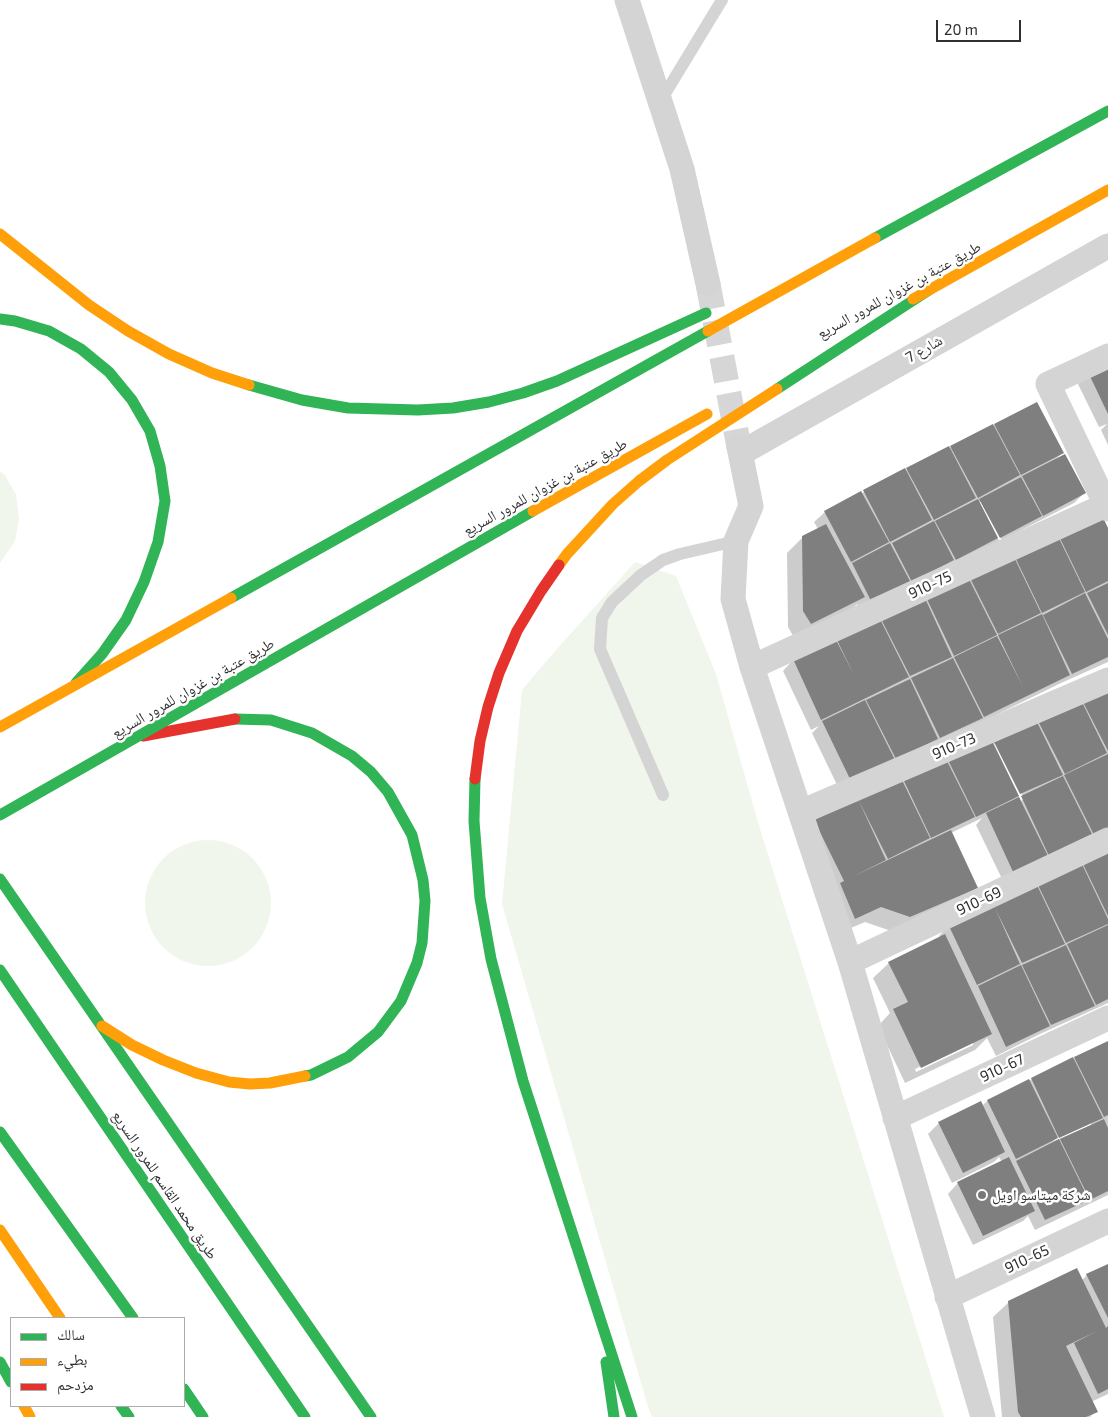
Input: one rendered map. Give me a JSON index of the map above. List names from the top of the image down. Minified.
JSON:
{"streets":{"highway":["طريق عتبة بن غزوان للمرور السريع","طريق محمد القاسم للمرور السريع"],"street":["شارع 7","910-75","910-73","910-69","910-67","910-65"]},"places":["شركة ميتاسو اويل"],"legend":["سالك","بطيء","مزدحم"],"scale_bar":"20 m"}
